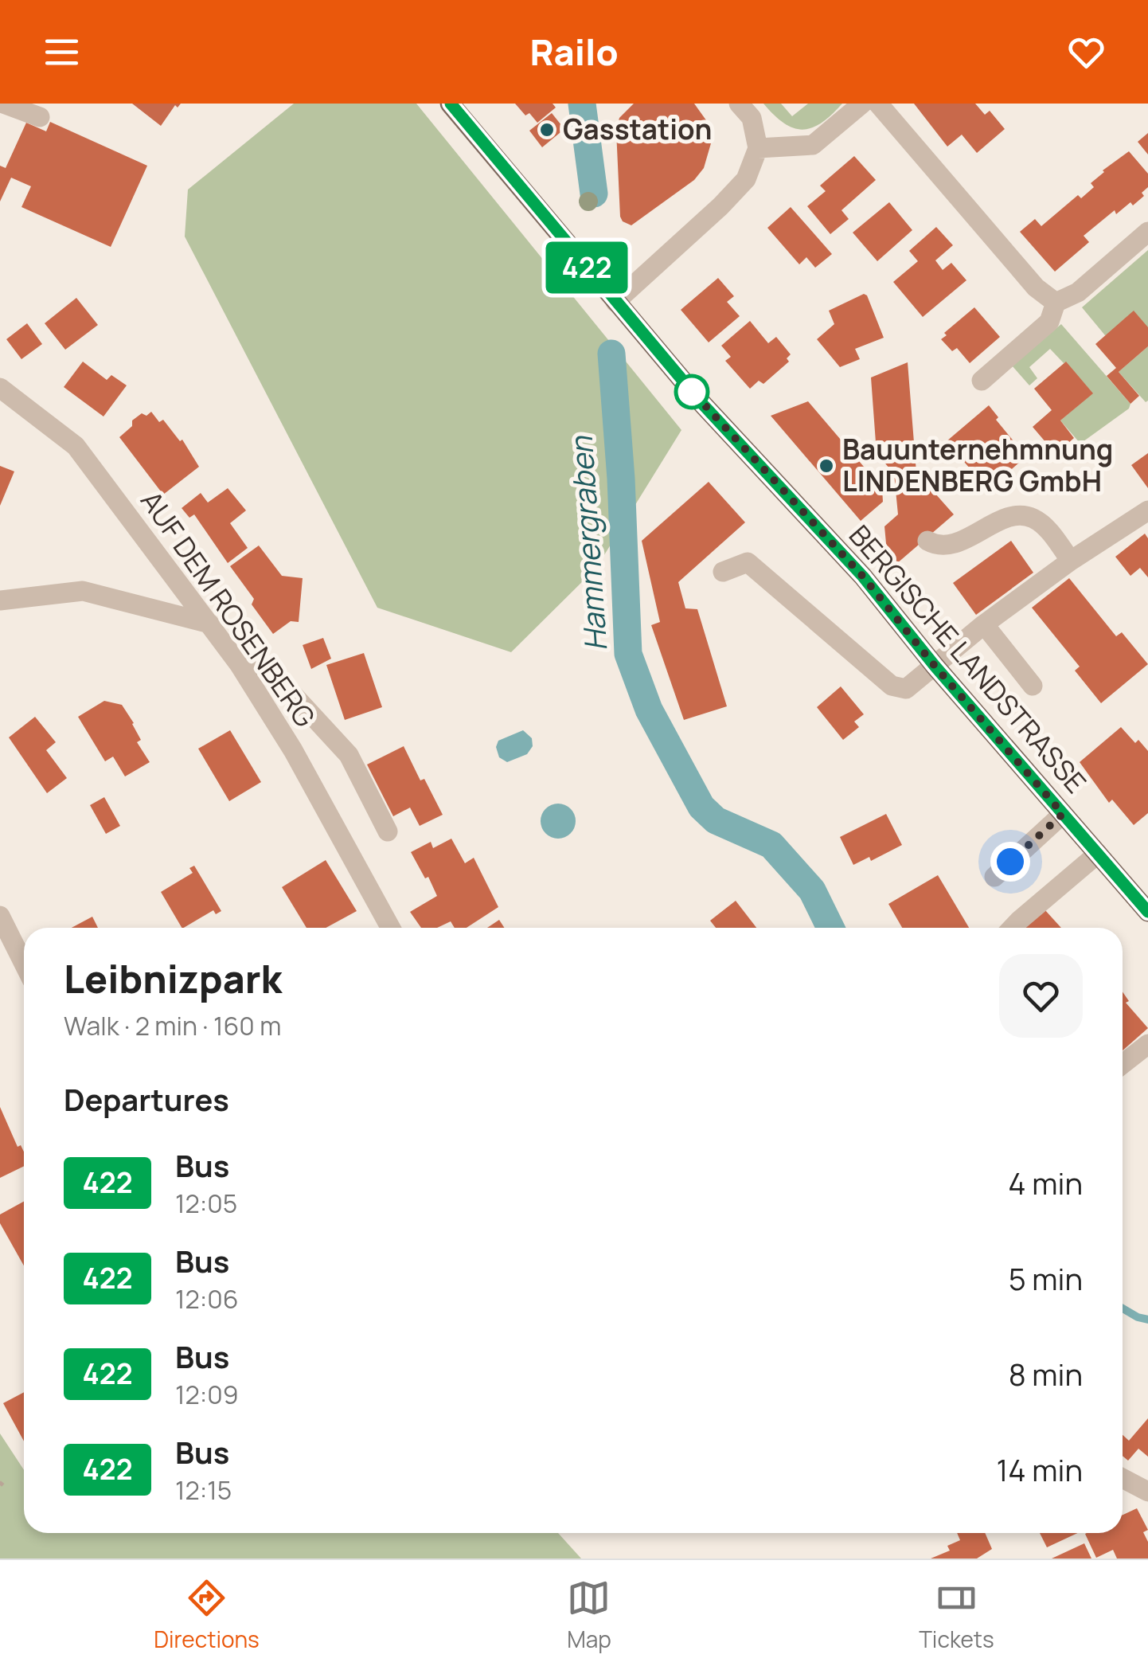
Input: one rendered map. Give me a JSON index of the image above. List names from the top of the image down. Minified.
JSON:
{"streets":{"main road":["BERGISCHE LANDSTRASSE"],"street":["AUF DEM ROSENBERG"]},"water":["Hammergraben"],"places":["Gasstation","Bauunternehmnung LINDENBERG GmbH"],"lines":["bus line 422"],"page":{"header":"Railo","on_map":"422","heading":[["Leibnizpark","Walk · 2 min · 160 m"],"Departures"],"list":[{"mark":"422","name":"Bus","note":"12:05","value":"4 min"},{"mark":"422","name":"Bus","note":"12:06","value":"5 min"},{"mark":"422","name":"Bus","note":"12:09","value":"8 min"},{"mark":"422","name":"Bus","note":"12:15","value":"14 min"}],"tabs":["Directions","Map","Tickets"]}}
